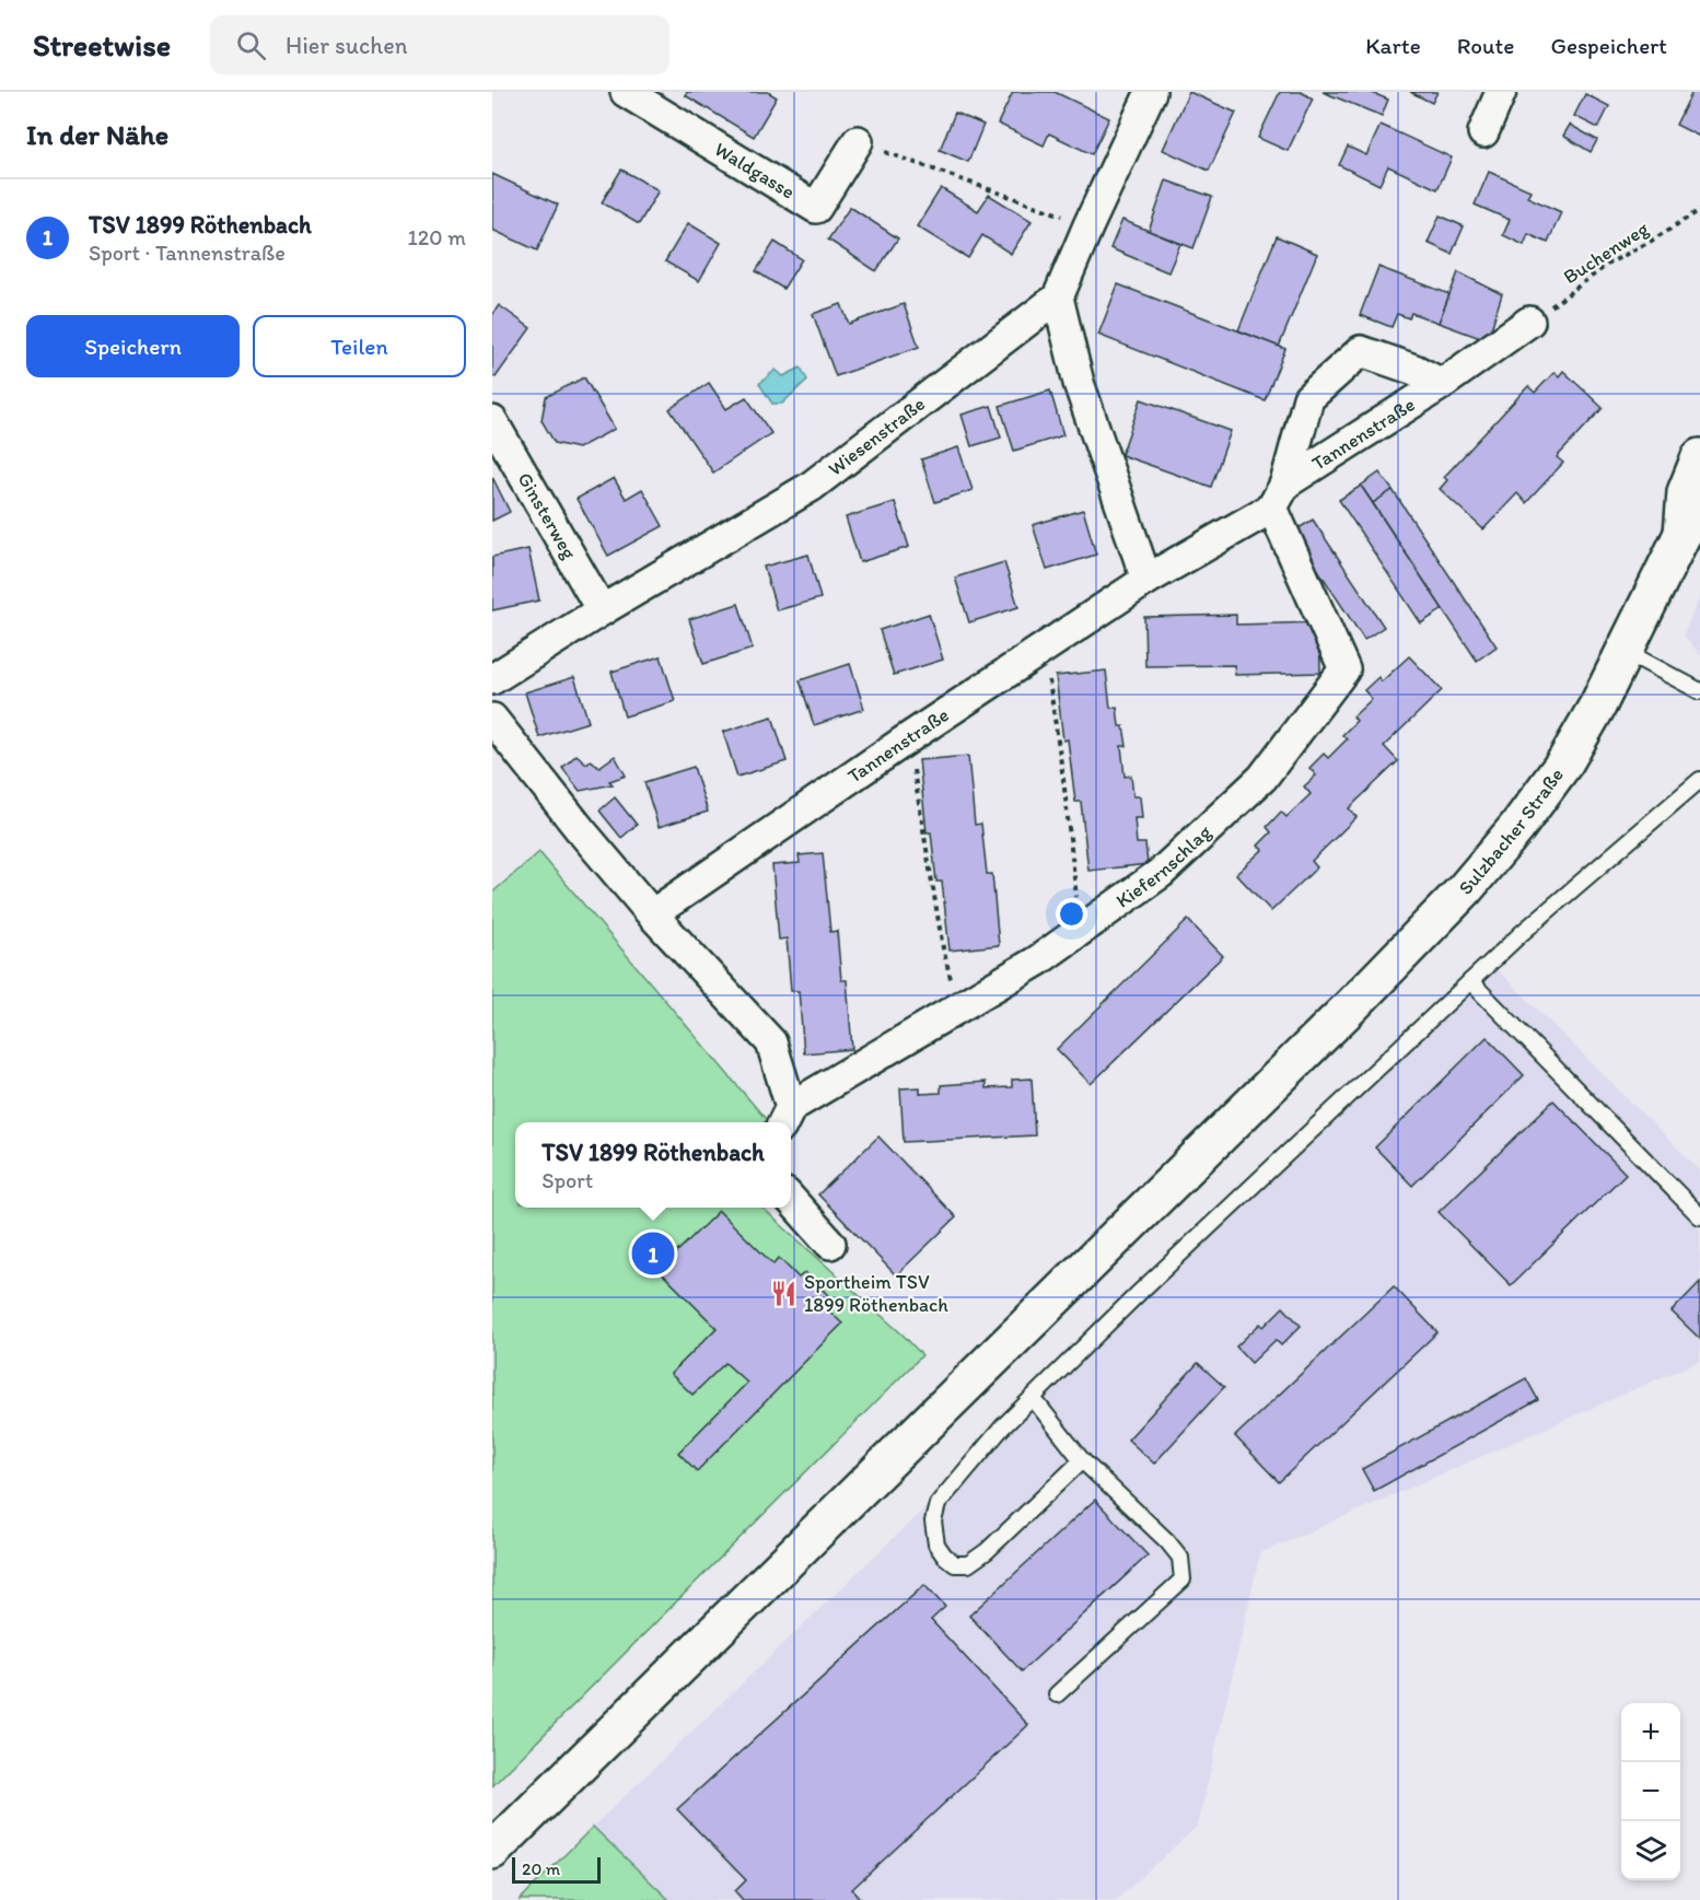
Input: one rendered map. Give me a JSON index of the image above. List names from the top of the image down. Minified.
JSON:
{"streets":{"main road":["Sulzbacher Straße"],"street":["Waldgasse","Tannenstraße","Wiesenstraße","Ginsterweg","Kiefernschlag"],"path":["Buchenweg"]},"crossings":[["Buchenweg","Tannenstraße"],["Tannenstraße","Kiefernschlag"],["Wiesenstraße","Ginsterweg"]],"places":{"restaurant":["Sportheim TSV 1899 Röthenbach"]},"scale_bar":"20 m","page":{"header":"Streetwise","search":"Hier suchen","nav":["Karte","Route","Gespeichert"],"heading":"In der Nähe","list":[{"mark":"1","name":"TSV 1899 Röthenbach","note":"Sport · Tannenstraße","value":"120 m"}],"buttons":["Speichern","Teilen"],"popup":["TSV 1899 Röthenbach","Sport"],"pins":"1","map_buttons":["+","−"],"scale":"20 m"}}
